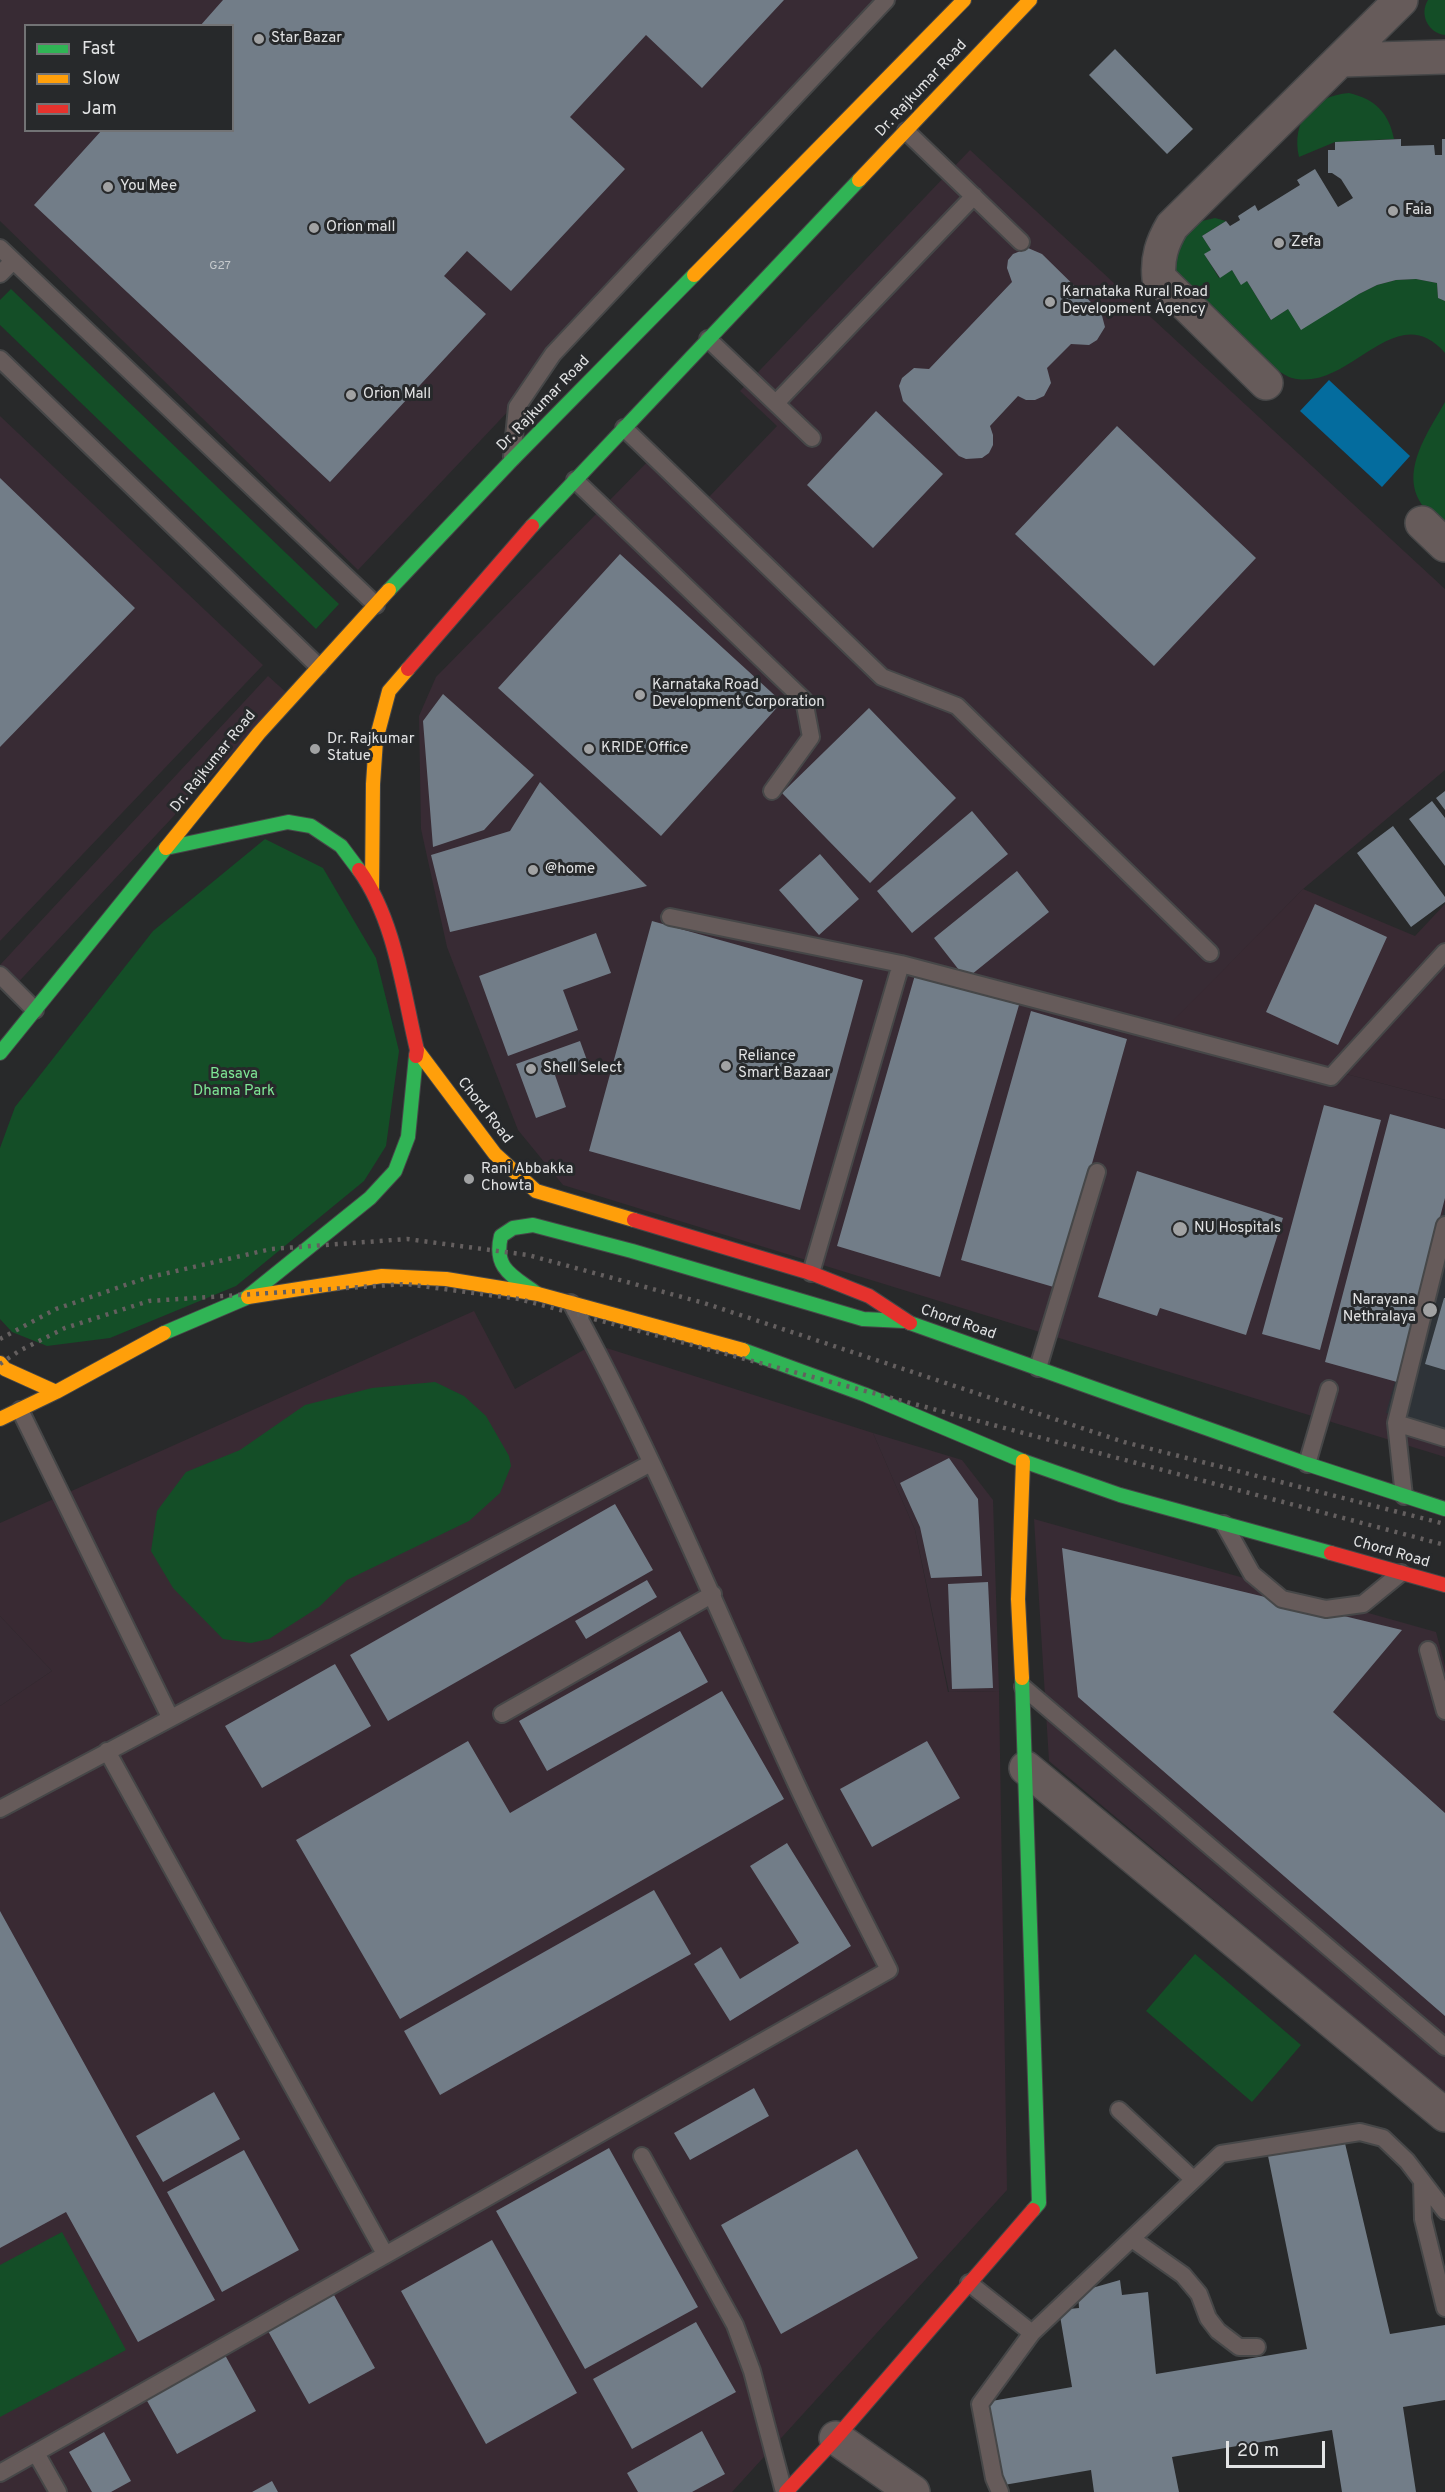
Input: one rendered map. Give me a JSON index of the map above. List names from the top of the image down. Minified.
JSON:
{"streets":{"main road":["Dr. Rajkumar Road","Chord Road"]},"parks":["Basava Dhama Park"],"places":["Star Bazar","You Mee","Faia","Orion mall","Zefa","Karnataka Rural Road Development Agency","Orion Mall","Karnataka Road Development Corporation","Dr. Rajkumar Statue","KRIDE Office","@home","Reliance Smart Bazaar","Shell Select","Rani Abbakka Chowta","NU Hospitals","Narayana Nethralaya"],"house_numbers":["G27"],"legend":["Fast","Slow","Jam"],"scale_bar":"20 m"}
